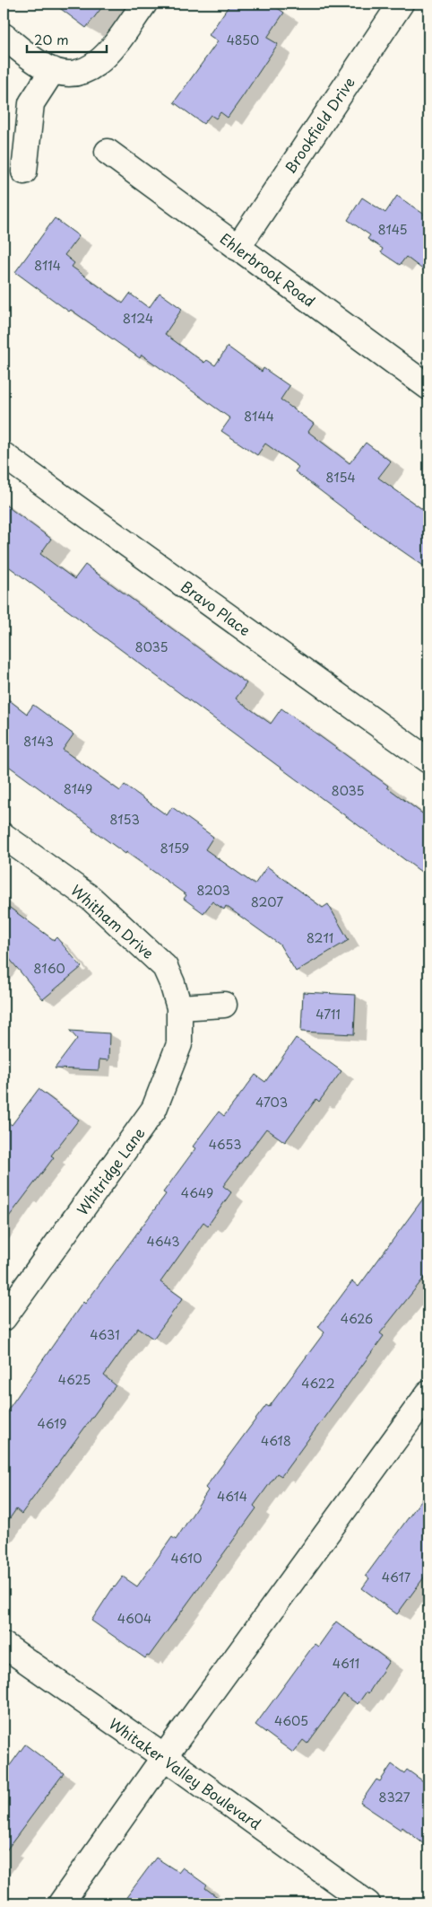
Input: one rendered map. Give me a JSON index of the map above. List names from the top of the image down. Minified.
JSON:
{"streets":{"street":["Brookfield Drive","Ehlerbrook Road","Bravo Place","Whitham Drive","Whitridge Lane","Whitaker Valley Boulevard"]},"crossings":[["Brookfield Drive","Ehlerbrook Road"],["Whitham Drive","Whitridge Lane"]],"house_numbers":["4850","8145","8114","8124","8144","8154","8035","8143","8149","8035","8153","8159","8203","8207","8211","8160","4711","4703","4653","4649","4643","4626","4631","4625","4622","4619","4618","4614","4610","4617","4604","4611","4605","8327"],"scale_bar":"20 m"}
